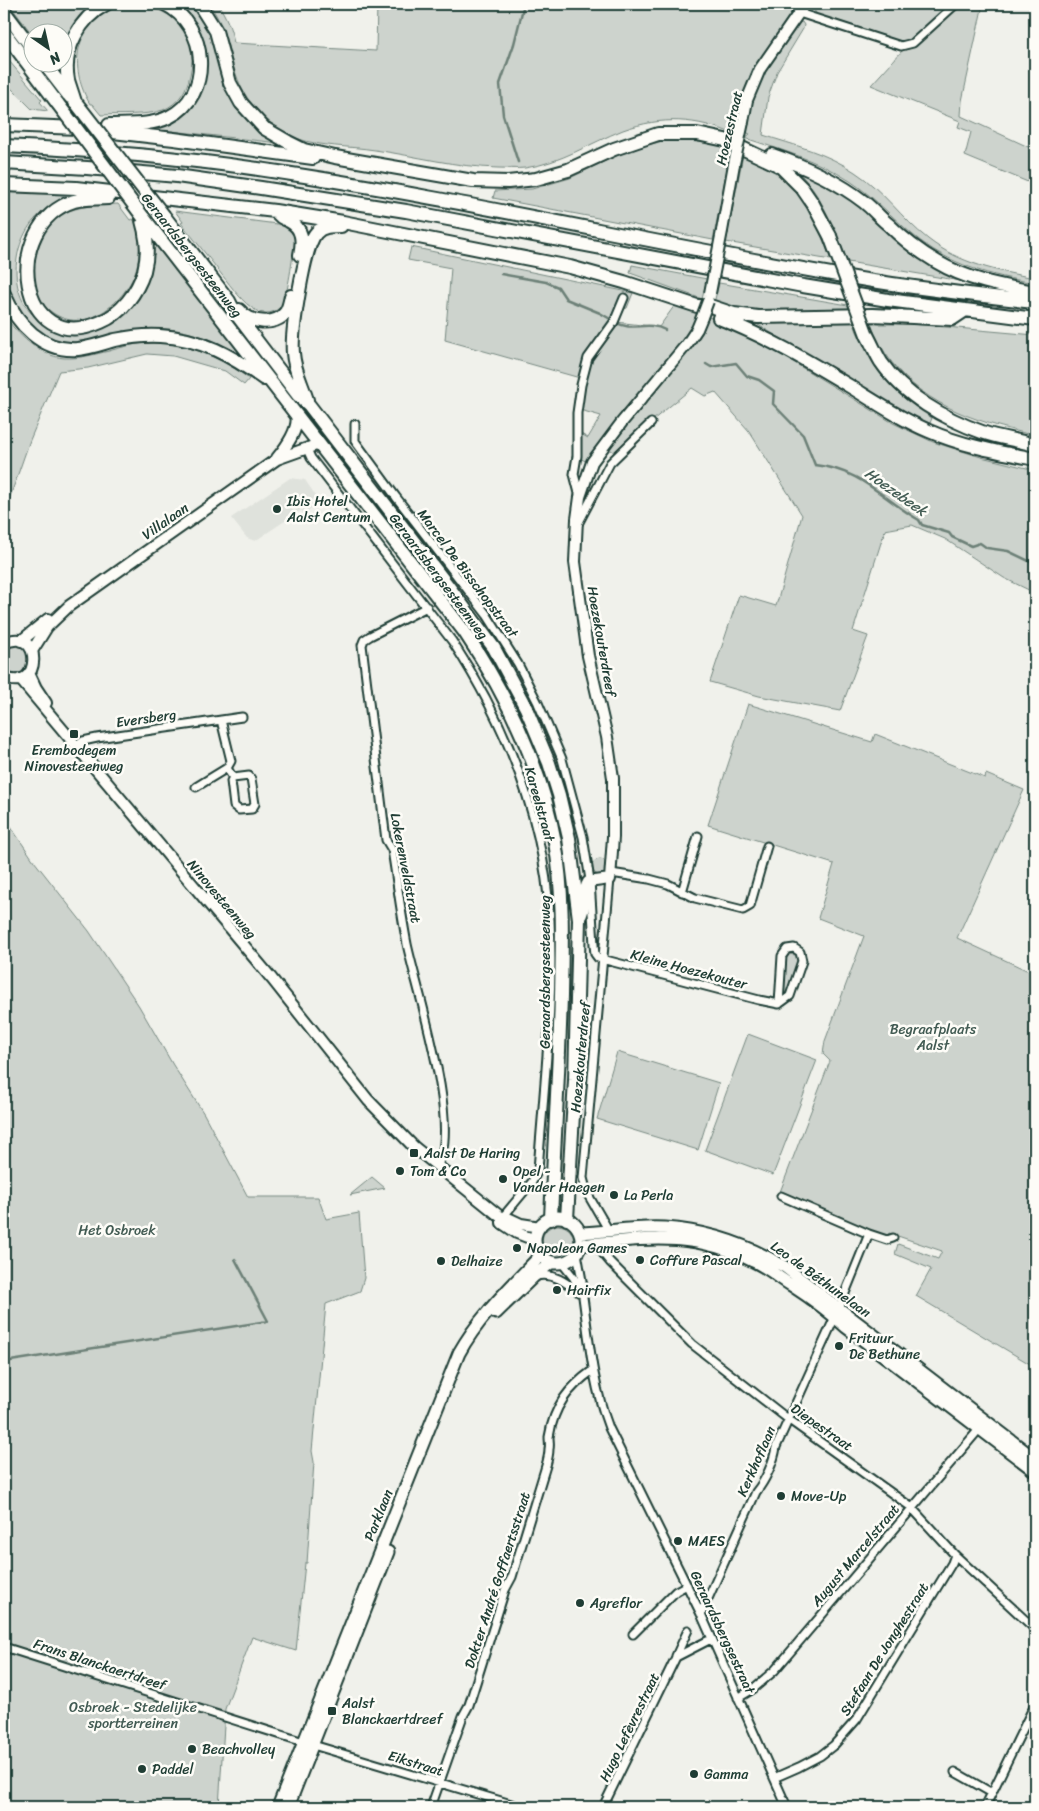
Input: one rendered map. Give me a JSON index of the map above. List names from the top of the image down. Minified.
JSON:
{"streets":{"highway":["Geraardsbergsesteenweg"],"main road":["Leo de Béthunelaan","Parklaan"],"street":["Hoezestraat","Villalaan","Marcel De Bisschopstraat","Hoezekouterdreef","Eversberg","Kareelstraat","Lokerenveldstraat","Ninovesteenweg","Kleine Hoezekouter","Diepestraat","Kerkhoflaan","August Marcelstraat","Dokter André Goffaertsstraat","Geraardsbergsestraat","Stefaan De Jonghestraat","Frans Blanckaertdreef","Hugo Lefèvrestraat","Eikstraat"]},"crossings":[["Hoezestraat","Hoezekouterdreef"],["Geraardsbergsesteenweg","Villalaan"],["Geraardsbergsesteenweg","Kareelstraat"],["Geraardsbergsesteenweg","Leo de Béthunelaan"],["Geraardsbergsesteenweg","Parklaan"],["Geraardsbergsesteenweg","Geraardsbergsestraat"],["Villalaan","Kareelstraat"],["Marcel De Bisschopstraat","Kleine Hoezekouter"],["Hoezekouterdreef","Kleine Hoezekouter"],["Hoezekouterdreef","Leo de Béthunelaan"],["Eversberg","Ninovesteenweg"],["Kareelstraat","Lokerenveldstraat"],["Lokerenveldstraat","Ninovesteenweg"],["Leo de Béthunelaan","Diepestraat"],["Leo de Béthunelaan","Kerkhoflaan"],["Leo de Béthunelaan","Parklaan"],["Leo de Béthunelaan","August Marcelstraat"],["Leo de Béthunelaan","Geraardsbergsestraat"],["Diepestraat","Kerkhoflaan"],["Diepestraat","August Marcelstraat"],["Diepestraat","Stefaan De Jonghestraat"],["Kerkhoflaan","Geraardsbergsestraat"],["Parklaan","Geraardsbergsestraat"],["Parklaan","Frans Blanckaertdreef"],["Parklaan","Eikstraat"],["August Marcelstraat","Geraardsbergsestraat"],["Dokter André Goffaertsstraat","Geraardsbergsestraat"],["Dokter André Goffaertsstraat","Eikstraat"],["Geraardsbergsestraat","Stefaan De Jonghestraat"],["Frans Blanckaertdreef","Eikstraat"]],"water":["Hoezebeek"],"parks":["Begraafplaats Aalst","Het Osbroek","Osbroek - Stedelijke sportterreinen"],"places":{"other":["Ibis Hotel Aalst Centum","Tom & Co","Opel - Vander Haegen","La Perla","Napoleon Games","Coffure Pascal","Delhaize","Hairfix","Frituur De Bethune","Move-Up","MAES","Agreflor","Beachvolley","Paddel","Gamma"],"transit":["Erembodegem Ninovesteenweg","Aalst De Haring","Aalst Blanckaertdreef"]},"north":"bottom right"}
